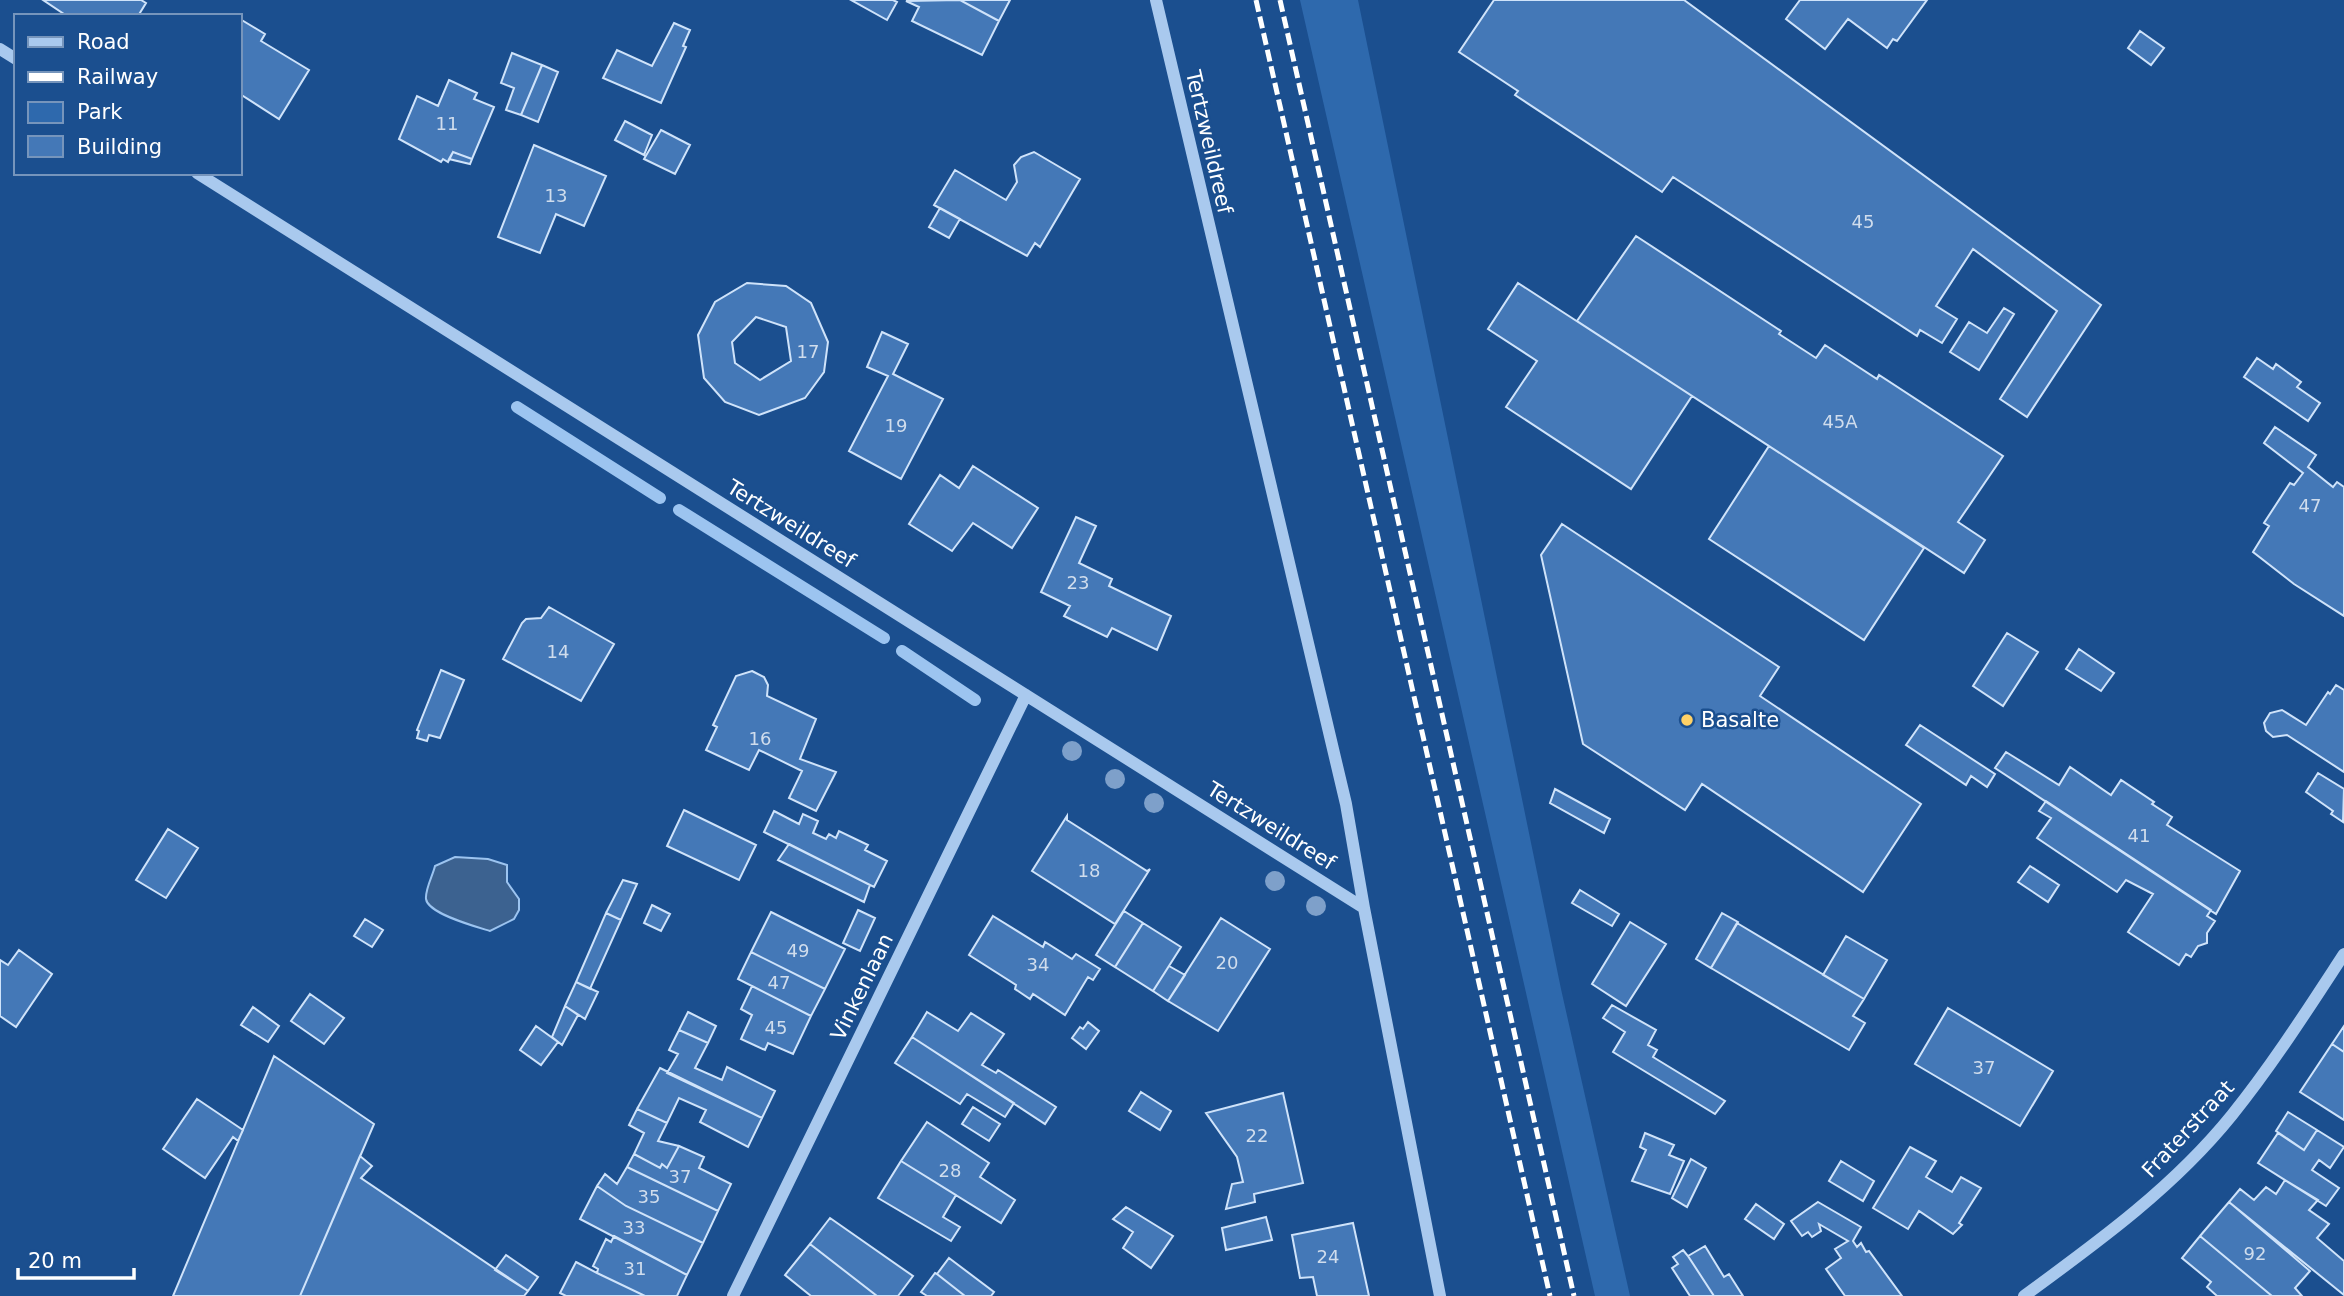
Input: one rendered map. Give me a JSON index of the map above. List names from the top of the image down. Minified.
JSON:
{"streets":{"street":["Tertzweildreef","Vinkenlaan","Fraterstraat"]},"crossings":[["Tertzweildreef","Vinkenlaan"]],"places":["Basalte"],"house_numbers":["11","13","45","17","45A","19","47","23","14","16","41","18","49","20","34","47","45","37","22","28","37","35","33","92","24","31"],"legend":["Road","Railway","Park","Building"],"scale_bar":"20 m"}
